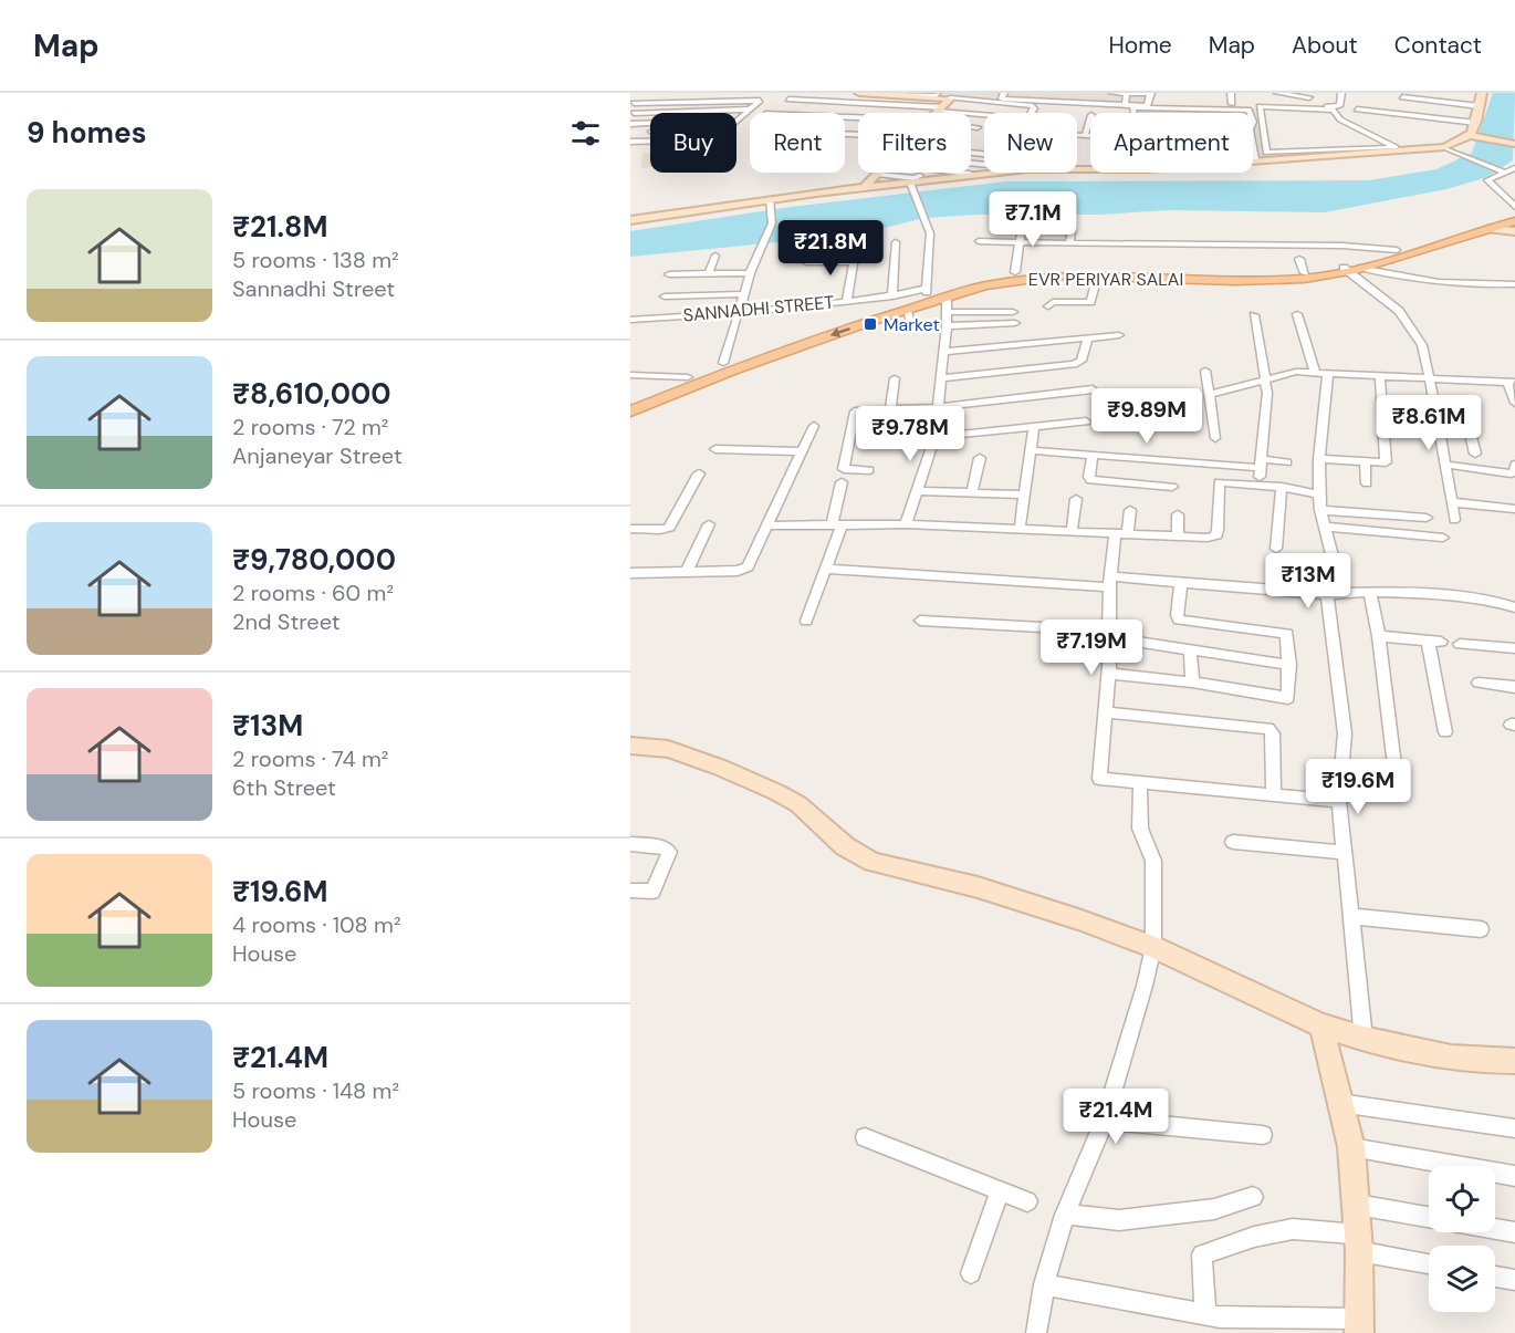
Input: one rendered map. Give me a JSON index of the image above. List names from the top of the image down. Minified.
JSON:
{"streets":{"main road":["EVR PERIYAR SALAI"],"street":["SANNADHI STREET"]},"crossings":[["EVR PERIYAR SALAI","SANNADHI STREET"]],"places":{"transit":["Market"]},"page":{"header":"Map","nav":["Home","Map","About","Contact"],"heading":"9 homes","chip":["Buy","Rent","Filters","New","Apartment"],"list":[{"name":"₹21.8M","note":"5 rooms · 138 m² · Sannadhi Street"},{"name":"₹8,610,000","note":"2 rooms · 72 m² · Anjaneyar Street"},{"name":"₹9,780,000","note":"2 rooms · 60 m² · 2nd Street"},{"name":"₹13M","note":"2 rooms · 74 m² · 6th Street"},{"name":"₹19.6M","note":"4 rooms · 108 m² · House"},{"name":"₹21.4M","note":"5 rooms · 148 m² · House"}],"price":["₹7.1M","₹21.8M","₹9.89M","₹8.61M","₹9.78M","₹13M","₹7.19M","₹19.6M","₹21.4M"]}}
